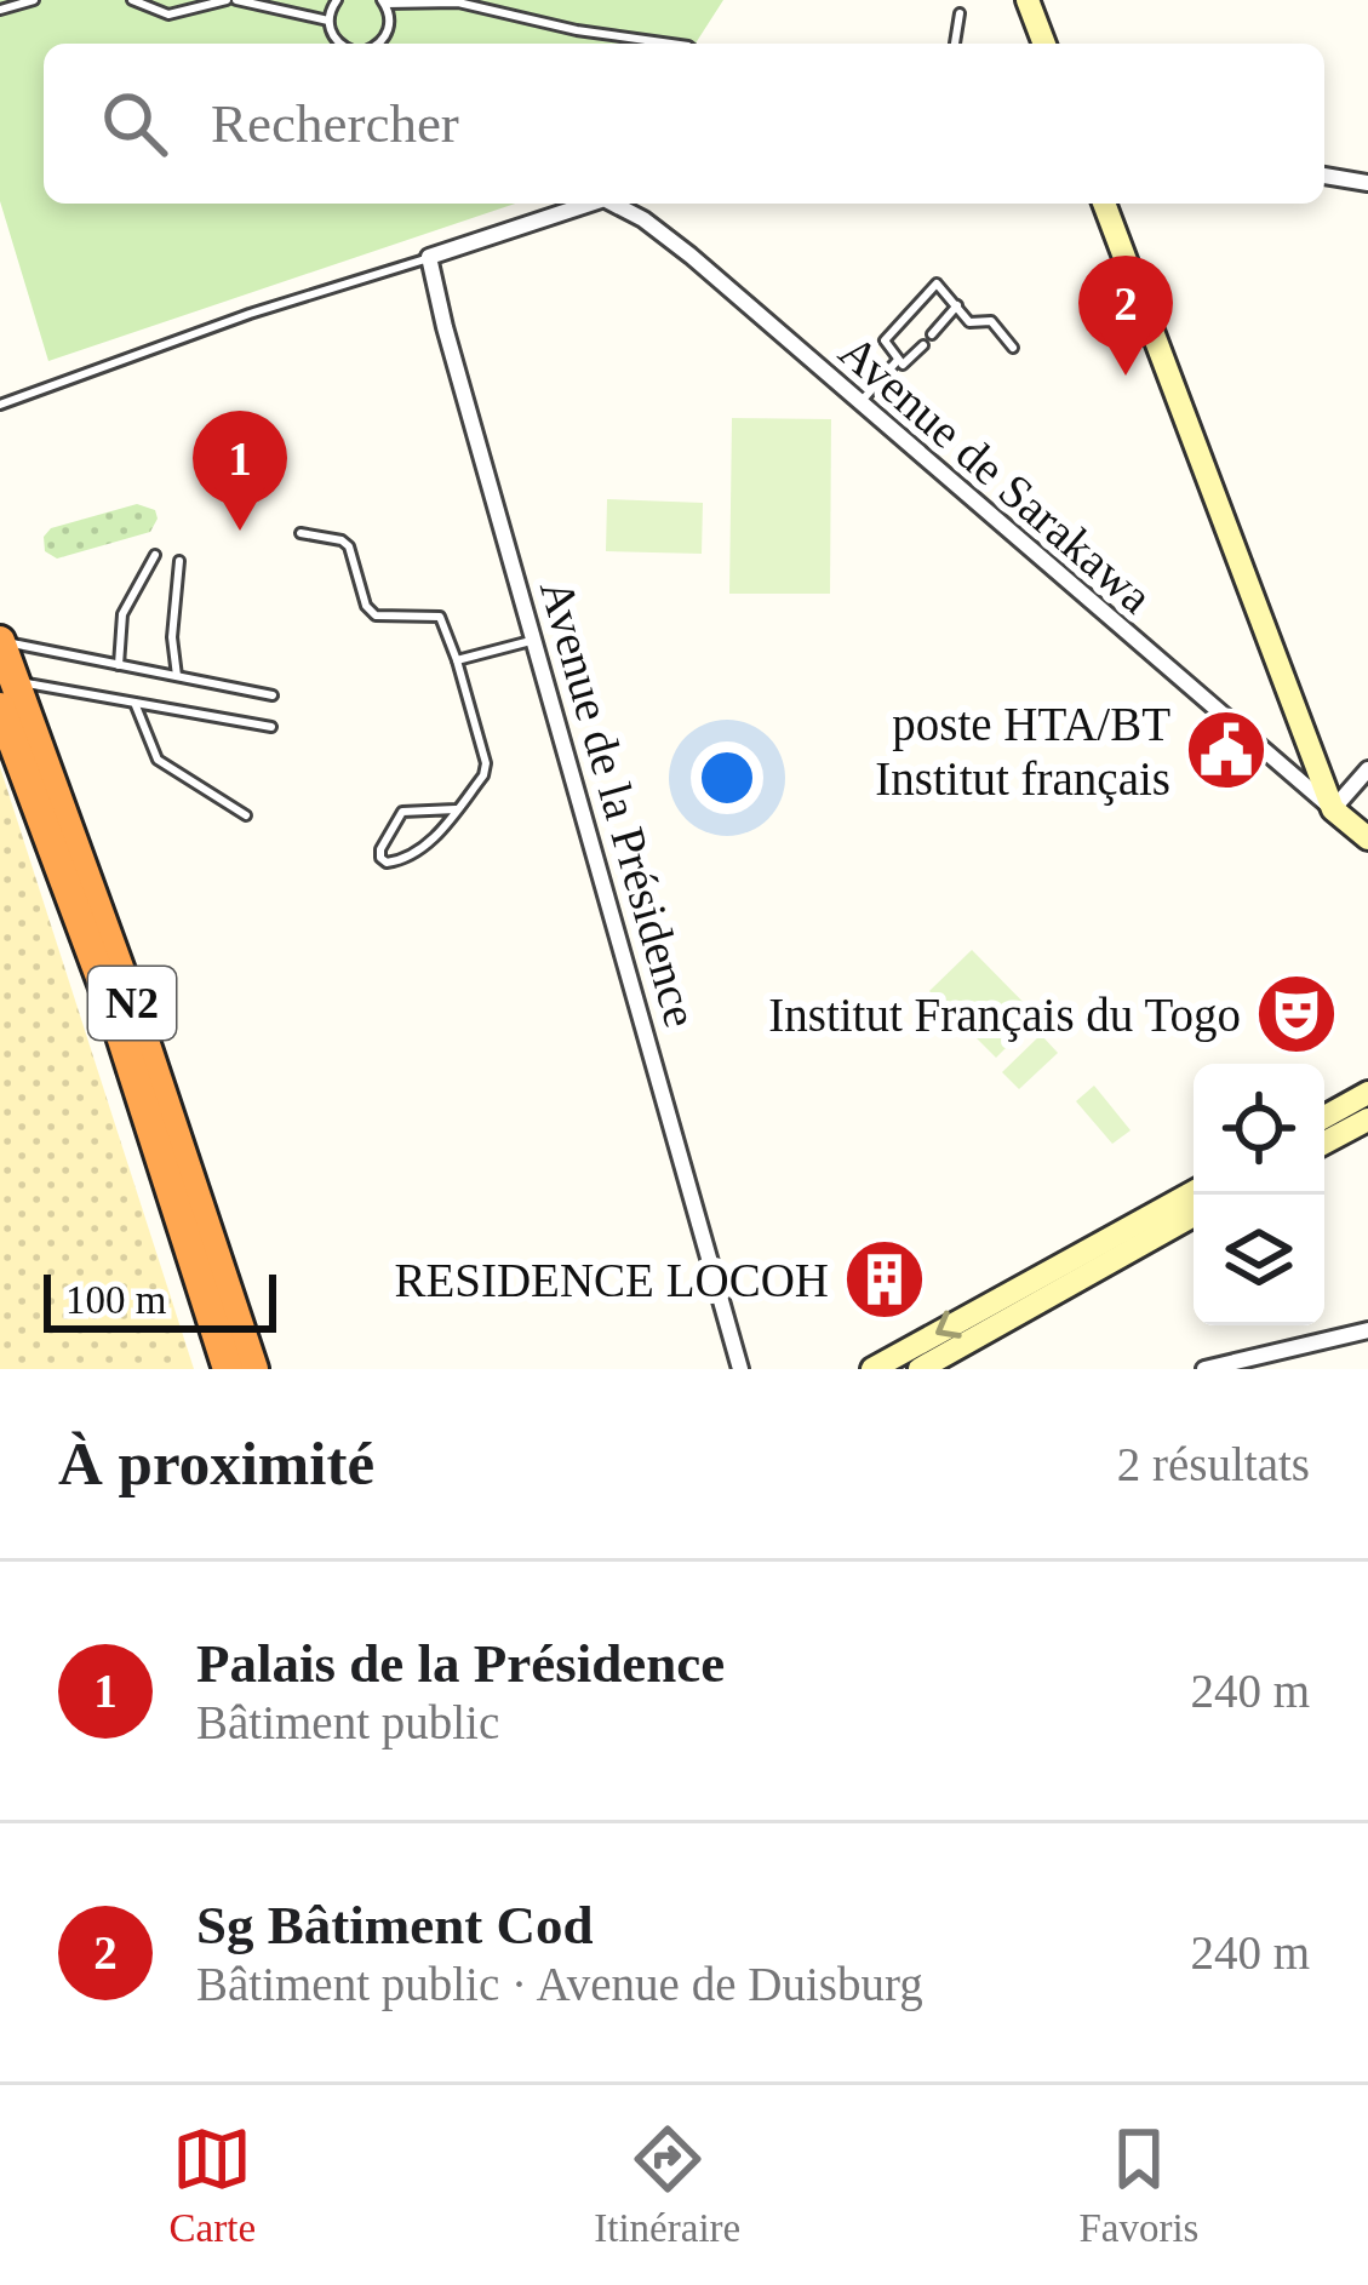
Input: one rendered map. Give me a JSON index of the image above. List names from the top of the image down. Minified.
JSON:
{"streets":{"highway":["N2"],"street":["Avenue de Sarakawa","Avenue de la Présidence"]},"places":{"public building":["poste HTA/BT Institut français"],"theatre":["Institut Français du Togo"],"building":["RESIDENCE LOCOH"]},"scale_bar":"100 m","page":{"search":"Rechercher","pins":["2","1"],"scale":"100 m","heading":["À proximité","2 résultats"],"list":[{"mark":"1","name":"Palais de la Présidence","note":"Bâtiment public","value":"240 m"},{"mark":"2","name":"Sg Bâtiment Cod","note":"Bâtiment public · Avenue de Duisburg","value":"240 m"}],"nav":["Carte","Itinéraire","Favoris"]}}
